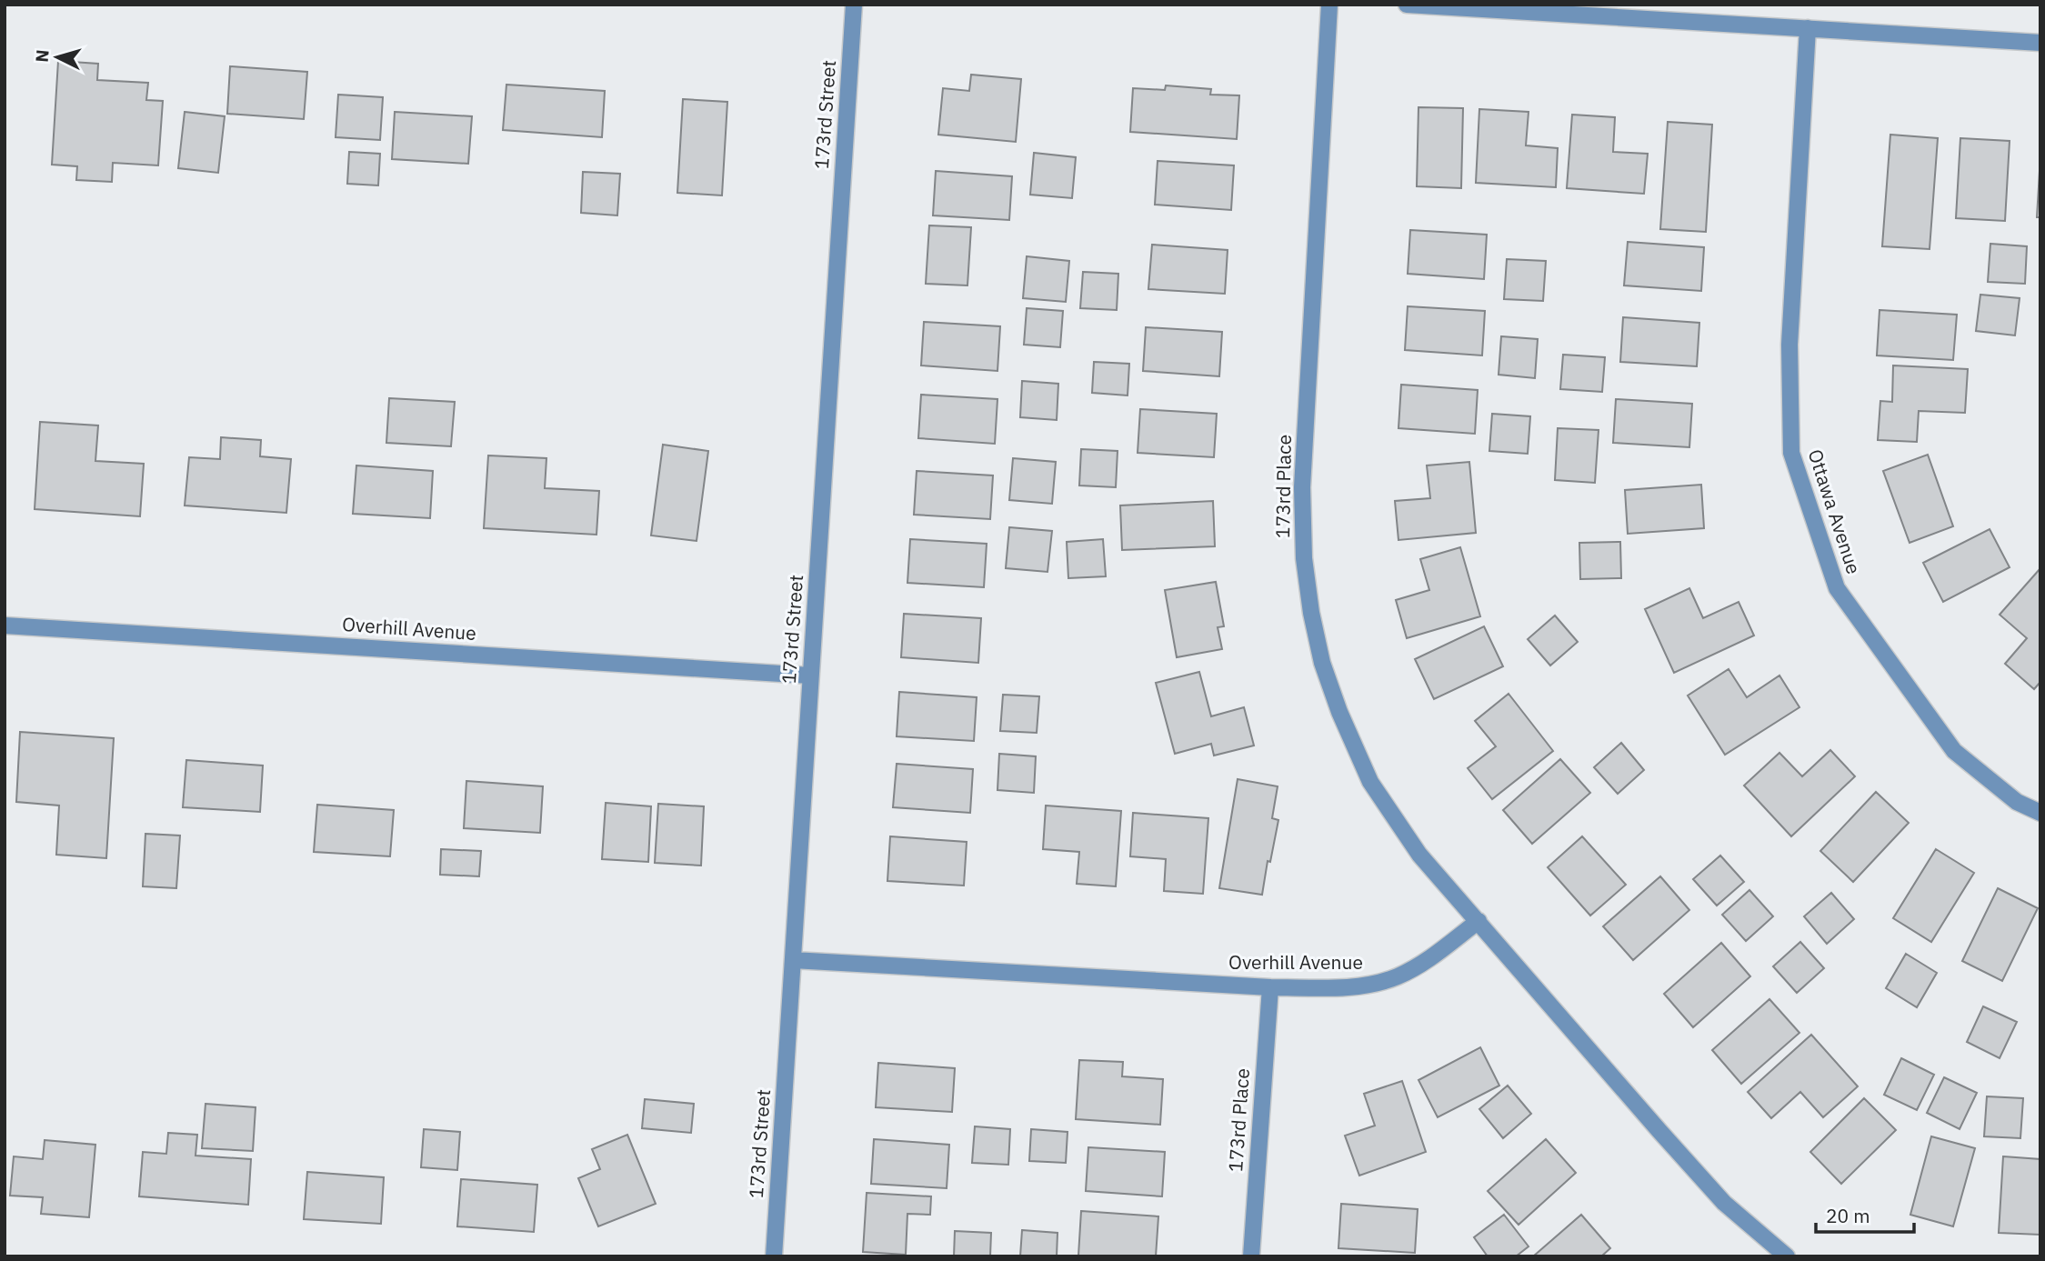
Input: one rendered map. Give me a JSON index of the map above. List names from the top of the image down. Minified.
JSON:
{"streets":{"street":["173rd Street","173rd Place","Ottawa Avenue","Overhill Avenue"]},"crossings":[["173rd Street","Overhill Avenue"],["173rd Place","Overhill Avenue"]],"scale_bar":"20 m","north":"left"}
